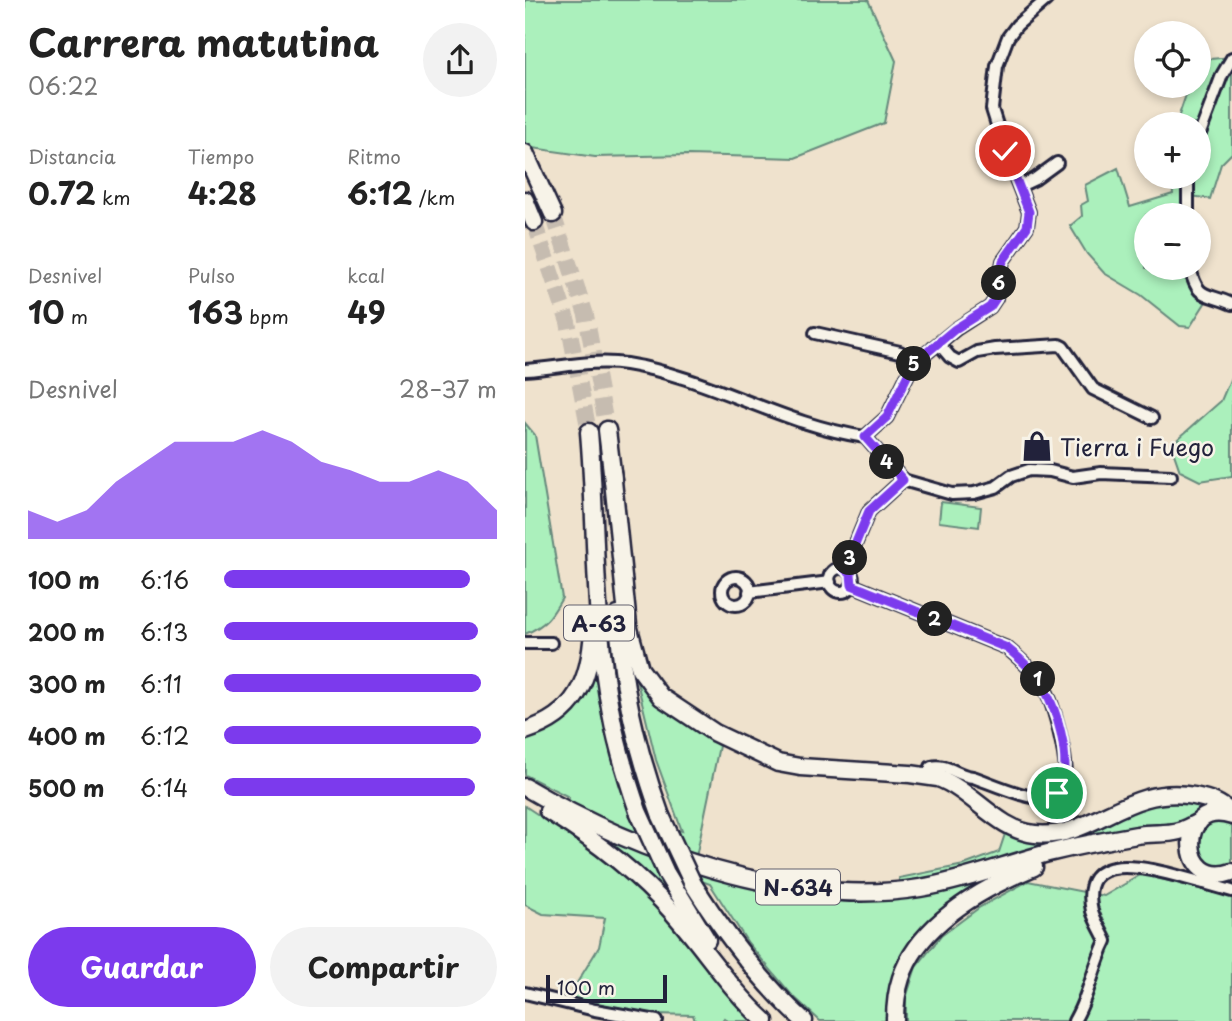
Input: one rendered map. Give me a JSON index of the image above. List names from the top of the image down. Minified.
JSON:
{"streets":{"highway":["A-63","N-634"]},"places":{"shop":["Tierra i Fuego"]},"scale_bar":"100 m","page":{"heading":["Carrera matutina","06:22"],"map_buttons":["+","−"],"stats":[["Distancia","0.72 km"],["Tiempo","4:28"],["Ritmo","6:12 /km"],["Desnivel","10 m"],["Pulso","163 bpm"],["kcal","49"]],"pins":["6","5","4","3","2","1"],"chart":["Desnivel","28–37 m"],"list":[{"name":"100 m","note":"6:16"},{"name":"200 m","note":"6:13"},{"name":"300 m","note":"6:11"},{"name":"400 m","note":"6:12"},{"name":"500 m","note":"6:14"}],"buttons":["Guardar","Compartir"],"scale":"100 m"}}
